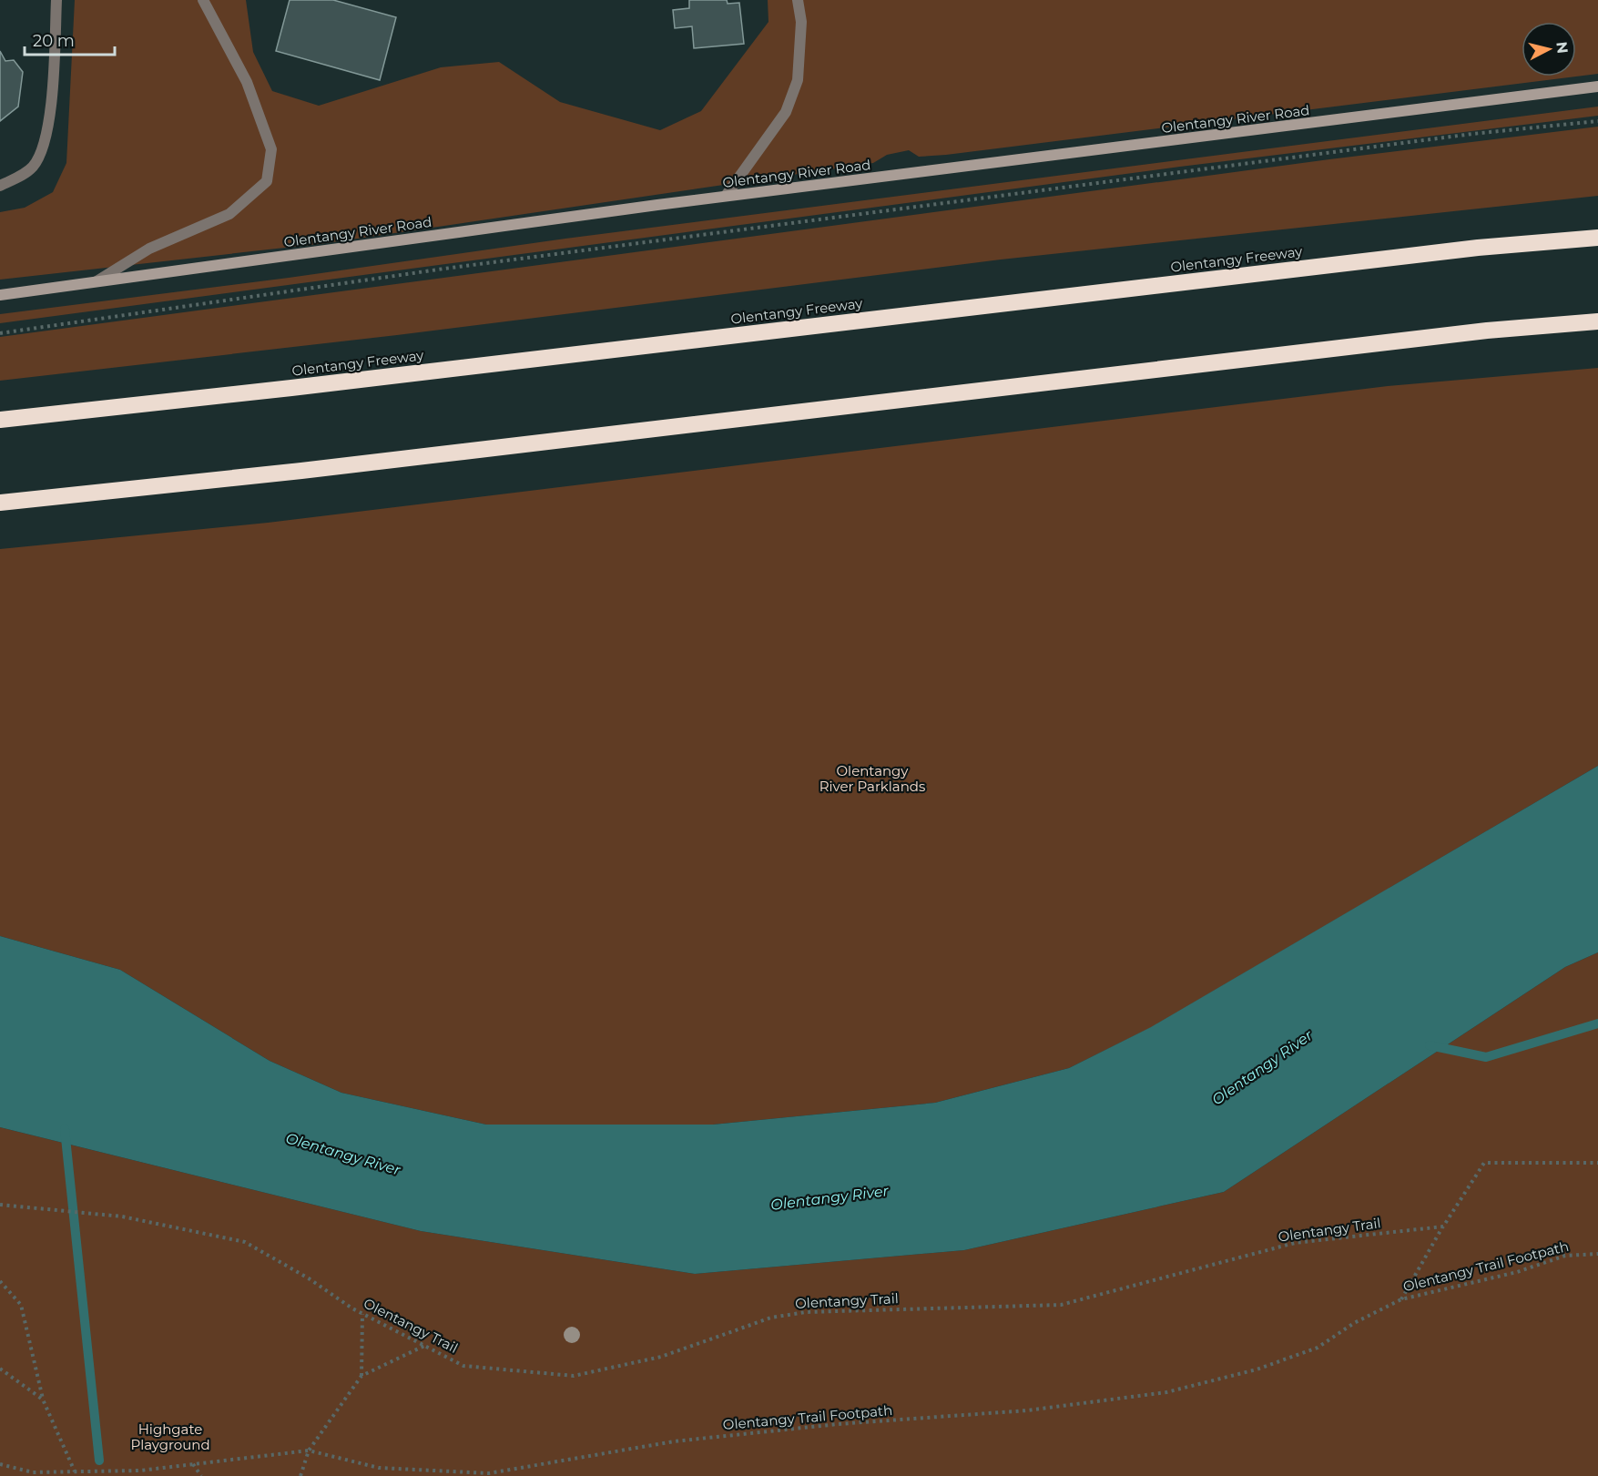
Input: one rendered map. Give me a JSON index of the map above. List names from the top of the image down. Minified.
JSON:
{"streets":{"highway":["Olentangy Freeway"],"main road":["Olentangy River Road"],"path":["Olentangy Trail","Olentangy Trail Footpath"]},"water":["Olentangy River"],"parks":["Olentangy River Parklands","Highgate Playground"],"scale_bar":"20 m","north":"right"}
